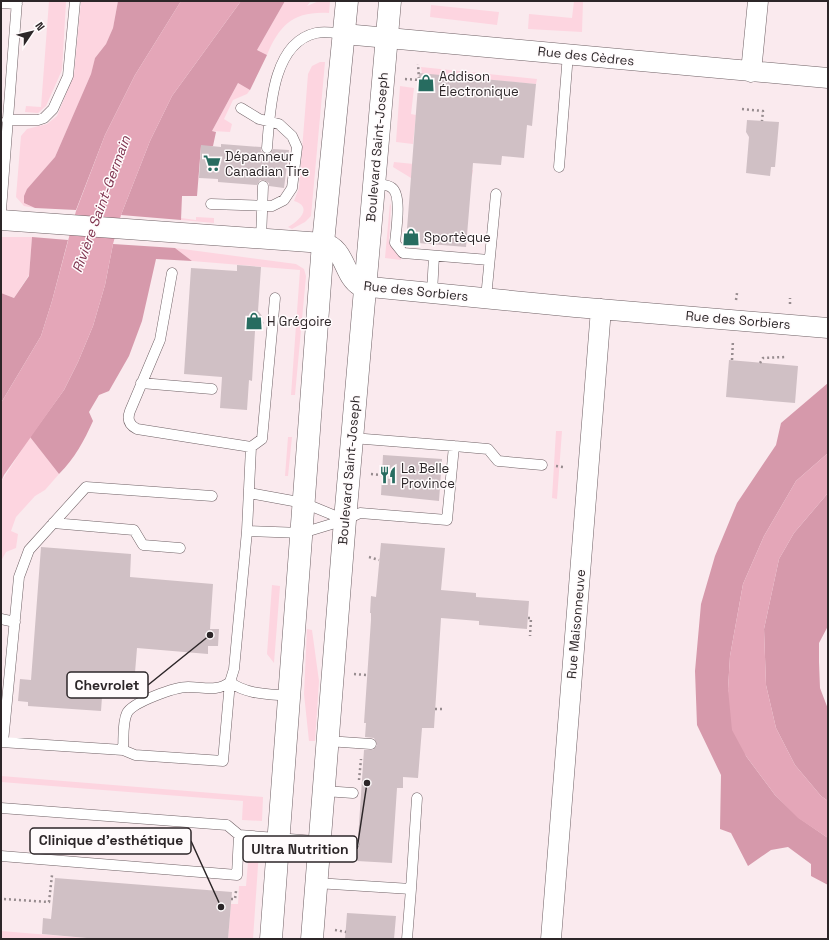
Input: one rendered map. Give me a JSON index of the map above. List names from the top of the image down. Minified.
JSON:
{"streets":{"main road":["Boulevard Saint-Joseph"],"street":["Rue des Cèdres","Rue des Sorbiers","Rue Maisonneuve"]},"crossings":[["Rue des Cèdres","Boulevard Saint-Joseph"],["Boulevard Saint-Joseph","Rue des Sorbiers"],["Rue des Sorbiers","Rue Maisonneuve"]],"water":["Rivière Saint-Germain"],"places":{"shop":["Addison Électronique","Sportèque","H Grégoire"],"supermarket":["Dépanneur Canadian Tire"],"restaurant":["La Belle Province"],"other":["Chevrolet","Ultra Nutrition","Clinique d'esthétique"]},"north":"top right"}
